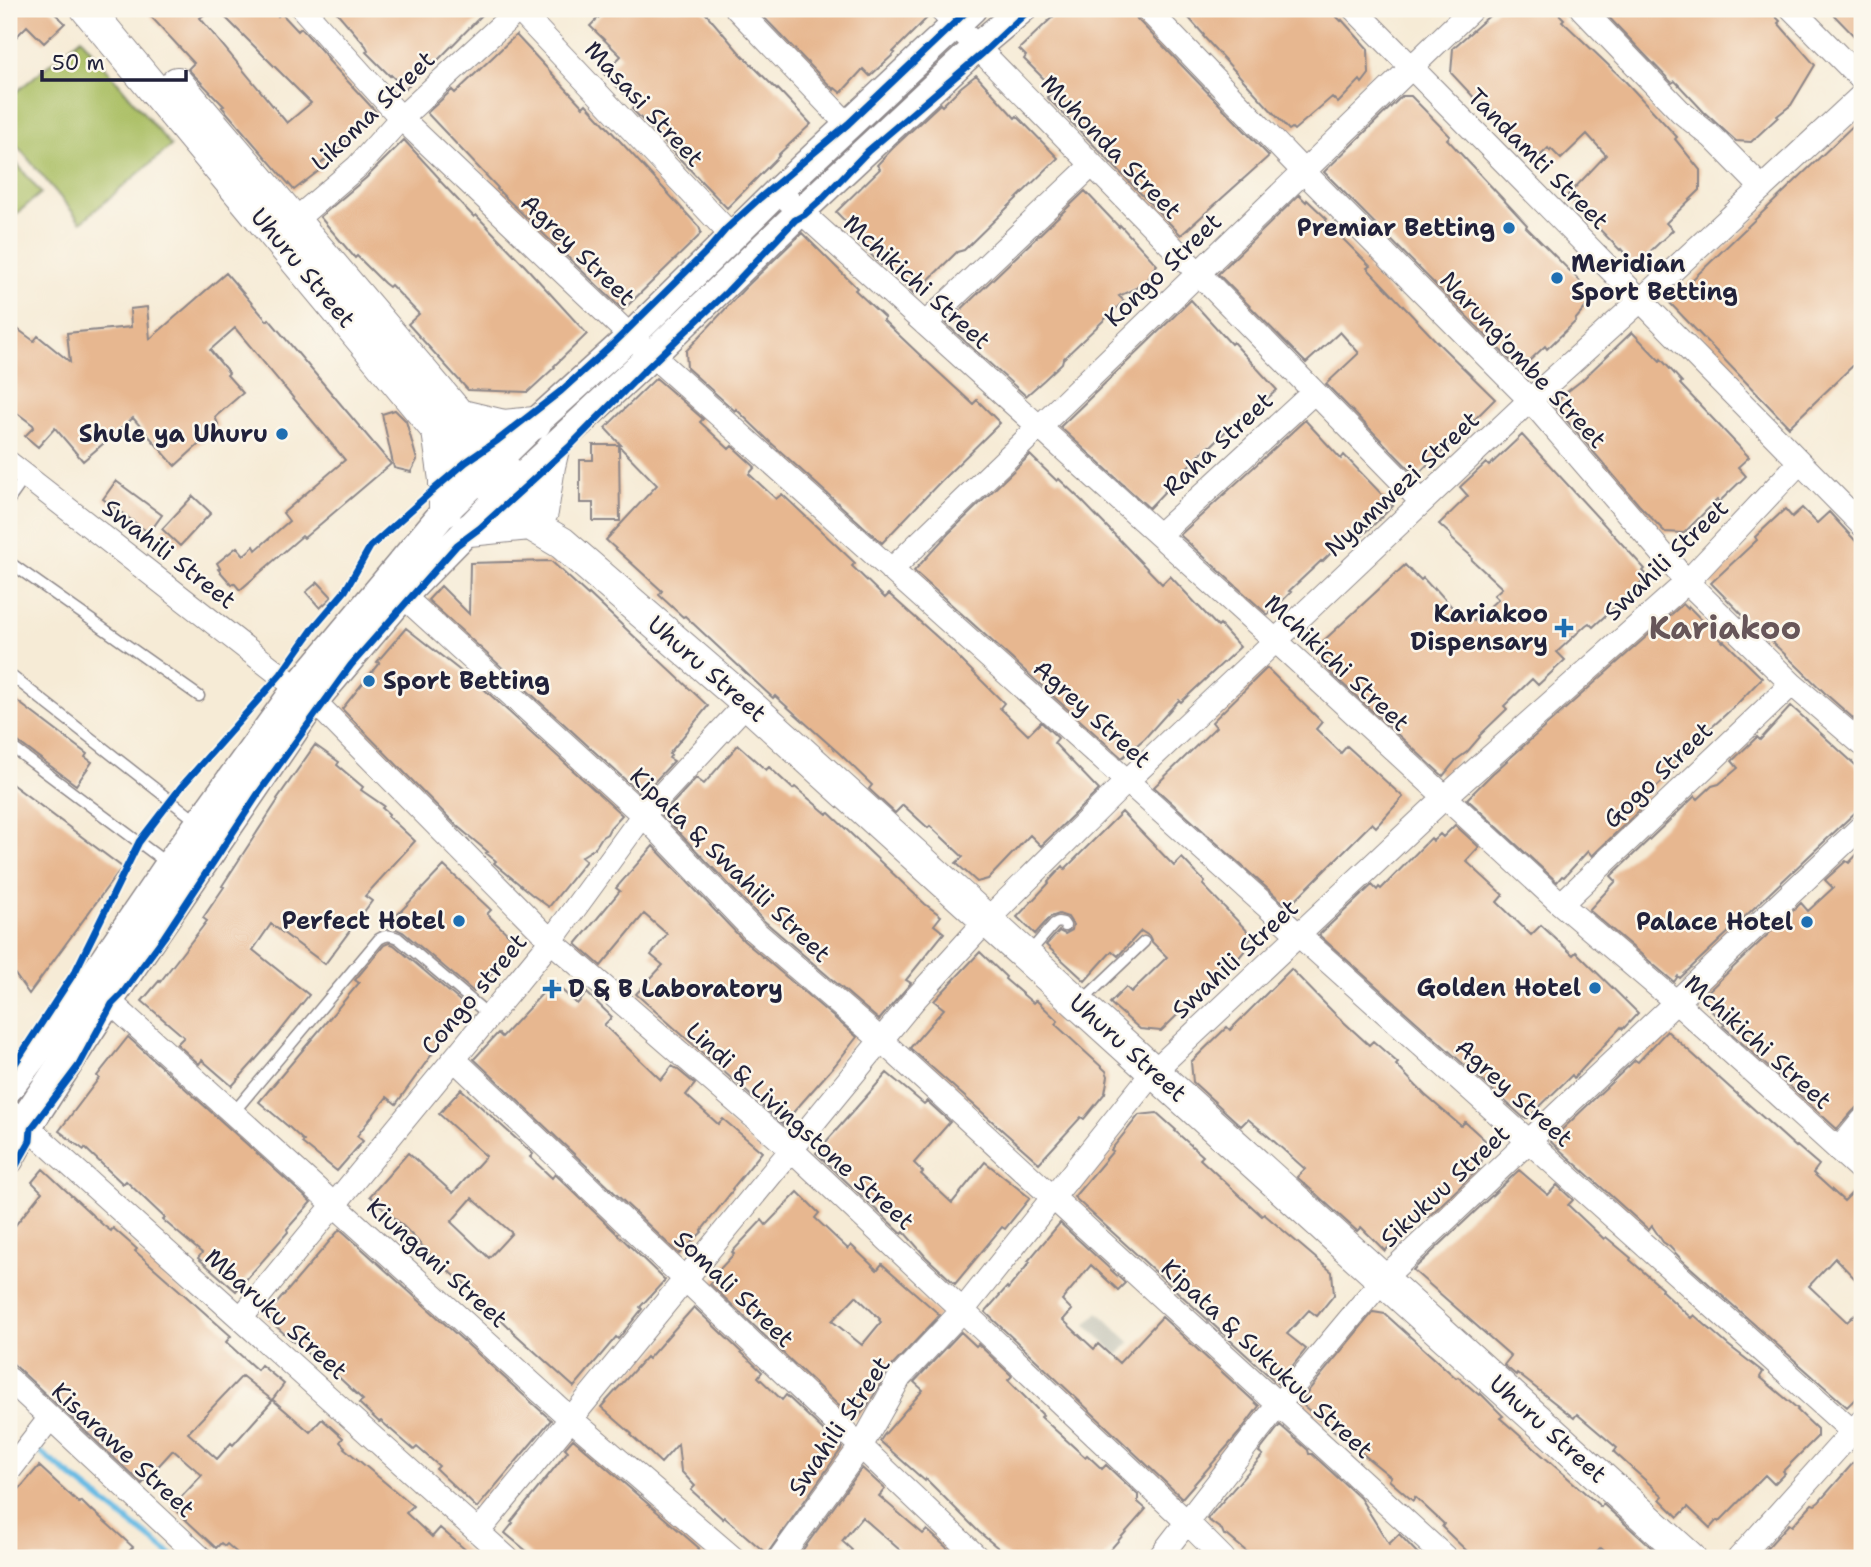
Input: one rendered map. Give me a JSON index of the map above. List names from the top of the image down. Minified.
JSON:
{"streets":{"main road":["Uhuru Street"],"street":["Masasi Street","Likoma Street","Muhonda Street","Tandamti Street","Agrey Street","Kongo Street","Mchikichi Street","Narung'ombe Street","Raha Street","Nyamwezi Street","Swahili Street","Gogo Street","Kipata & Swahili Street","Congo street","Lindi & Livingstone Street","Sikukuu Street","Kiungani Street","Somali Street","Mbaruku Street","Kipata & Sukukuu Street","Kisarawe Street"]},"crossings":[["Masasi Street","Likoma Street"],["Likoma Street","Agrey Street"],["Likoma Street","Uhuru Street"],["Muhonda Street","Kongo Street"],["Muhonda Street","Raha Street"],["Muhonda Street","Nyamwezi Street"],["Tandamti Street","Kongo Street"],["Tandamti Street","Nyamwezi Street"],["Tandamti Street","Swahili Street"],["Agrey Street","Kongo Street"],["Agrey Street","Nyamwezi Street"],["Agrey Street","Swahili Street"],["Agrey Street","Sikukuu Street"],["Uhuru Street","Nyamwezi Street"],["Uhuru Street","Swahili Street"],["Uhuru Street","Congo street"],["Uhuru Street","Sikukuu Street"],["Kongo Street","Mchikichi Street"],["Kongo Street","Narung'ombe Street"],["Mchikichi Street","Raha Street"],["Mchikichi Street","Nyamwezi Street"],["Mchikichi Street","Swahili Street"],["Mchikichi Street","Gogo Street"],["Mchikichi Street","Sikukuu Street"],["Narung'ombe Street","Nyamwezi Street"],["Narung'ombe Street","Swahili Street"],["Narung'ombe Street","Gogo Street"],["Nyamwezi Street","Kipata & Swahili Street"],["Nyamwezi Street","Lindi & Livingstone Street"],["Nyamwezi Street","Kiungani Street"],["Nyamwezi Street","Somali Street"],["Nyamwezi Street","Mbaruku Street"],["Swahili Street","Kipata & Swahili Street"],["Swahili Street","Lindi & Livingstone Street"],["Swahili Street","Somali Street"],["Swahili Street","Kipata & Sukukuu Street"],["Kipata & Swahili Street","Congo street"],["Kipata & Swahili Street","Kipata & Sukukuu Street"],["Congo street","Lindi & Livingstone Street"],["Congo street","Kiungani Street"],["Congo street","Somali Street"],["Congo street","Mbaruku Street"],["Lindi & Livingstone Street","Sikukuu Street"],["Sikukuu Street","Kipata & Sukukuu Street"]],"districts":["Kariakoo"],"places":{"other":["Premiar Betting","Meridian Sport Betting","Shule ya Uhuru","Sport Betting","Perfect Hotel","Palace Hotel","Golden Hotel"],"health":["Kariakoo Dispensary","D & B Laboratory"]},"scale_bar":"50 m"}
